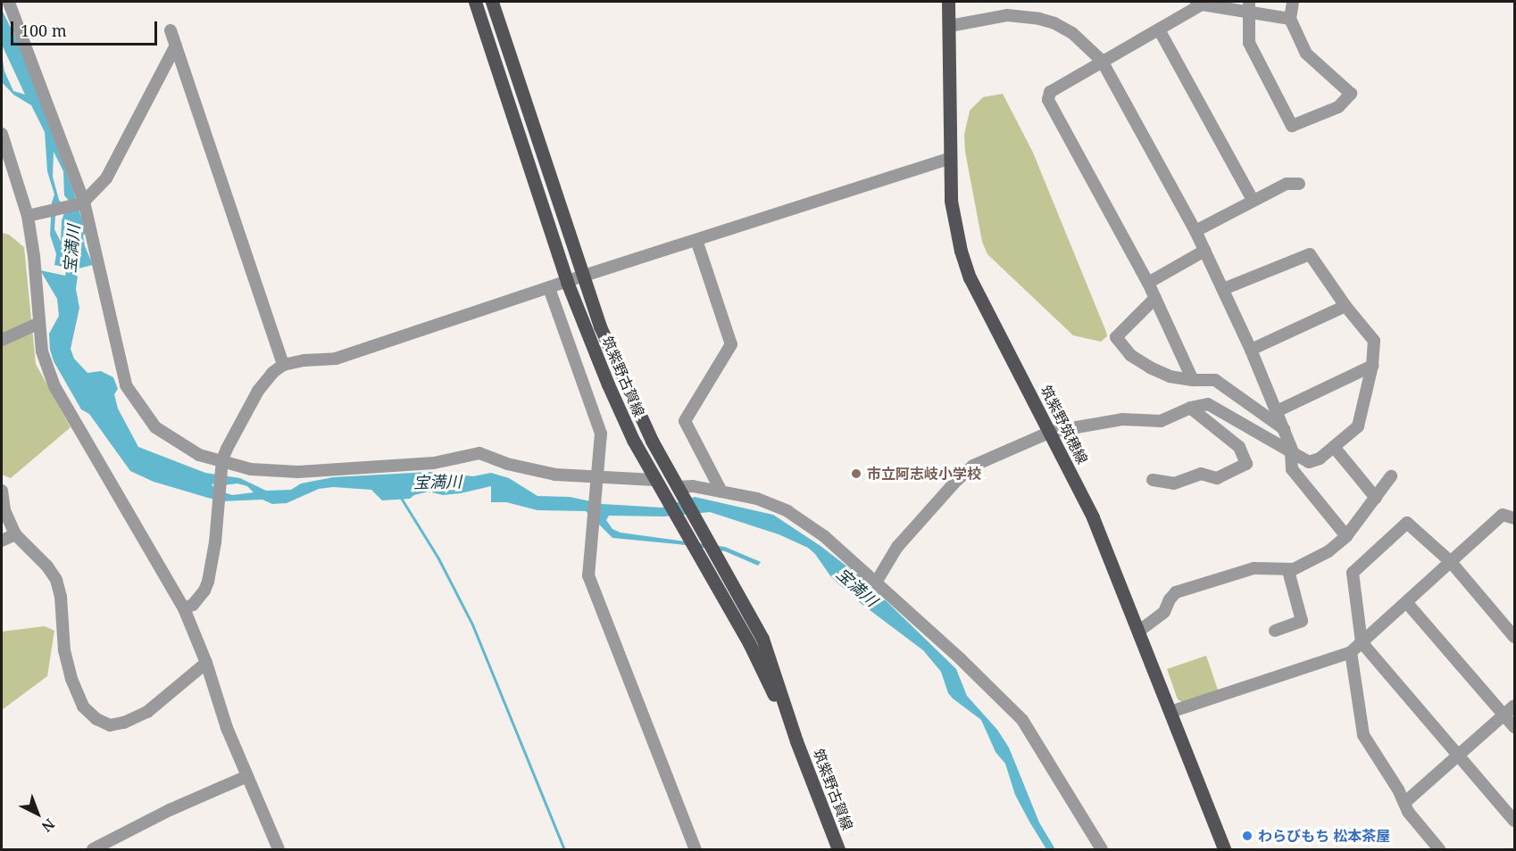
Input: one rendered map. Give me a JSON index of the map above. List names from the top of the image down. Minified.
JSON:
{"streets":{"main road":["筑紫野古賀線","筑紫野筑穂線"]},"water":["宝満川"],"places":["市立阿志岐小学校","わらびもち 松本茶屋"],"scale_bar":"100 m","north":"bottom right"}
